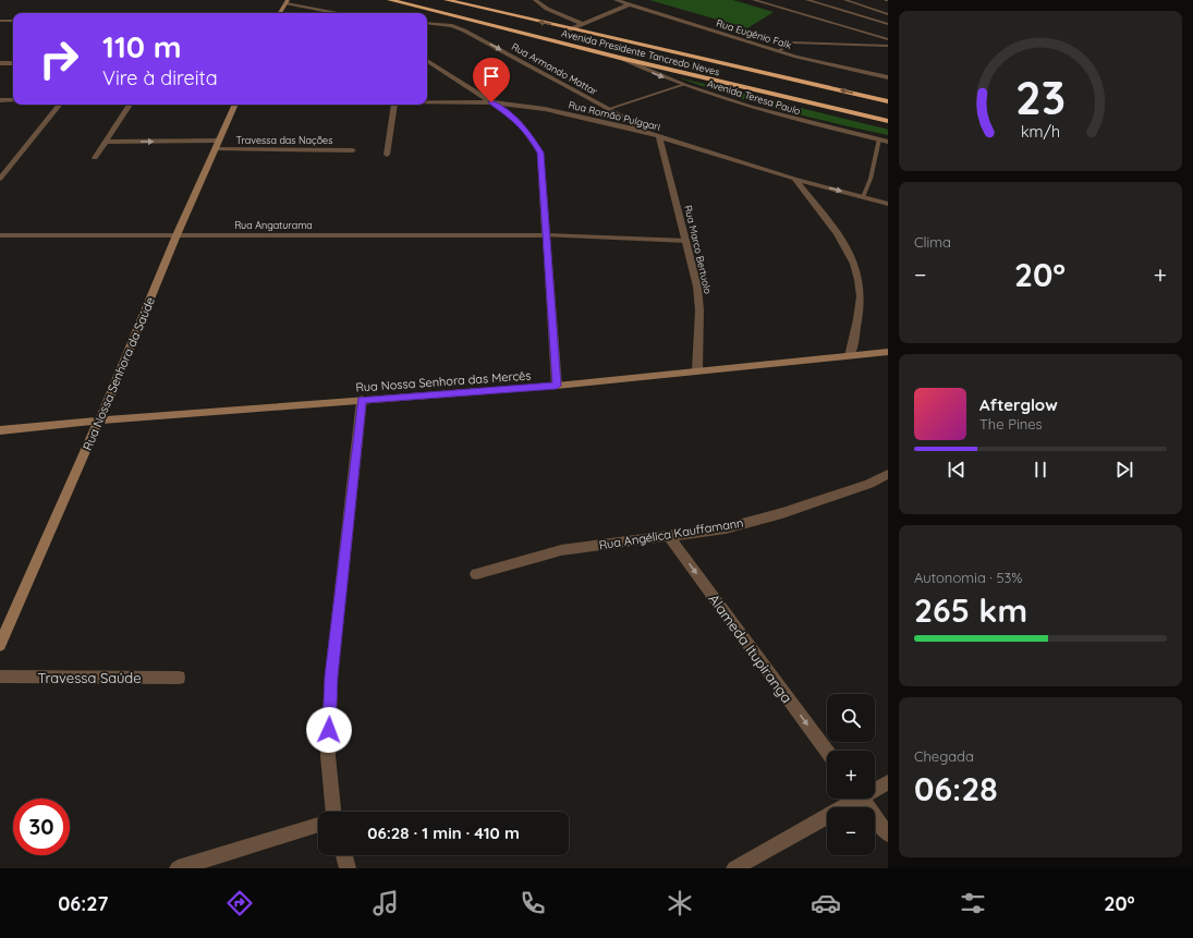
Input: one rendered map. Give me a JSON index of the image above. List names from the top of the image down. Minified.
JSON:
{"streets":{"highway":["Avenida Presidente Tancredo Neves"],"main road":["Rua Nossa Senhora da Saúde","Rua Nossa Senhora das Mercês"],"street":["Rua Eugênio Falk","Rua Armando Mattar","Avenida Teresa Paulo","Rua Romão Pulggari","Travessa das Nações","Rua Angaturama","Rua Marco Bertuolo","Rua Angélica Kauffamann","Alameda Itupiranga","Travessa Saúde"]},"crossings":[["Avenida Presidente Tancredo Neves","Avenida Teresa Paulo"],["Rua Armando Mattar","Rua Romão Pulggari"],["Rua Romão Pulggari","Rua Marco Bertuolo"],["Travessa das Nações","Rua Nossa Senhora da Saúde"],["Rua Angaturama","Rua Nossa Senhora da Saúde"],["Rua Marco Bertuolo","Rua Nossa Senhora das Mercês"],["Rua Nossa Senhora da Saúde","Rua Nossa Senhora das Mercês"],["Rua Angélica Kauffamann","Alameda Itupiranga"]],"one_way":["Alameda Itupiranga"],"page":{"turn":["110 m","Vire à direita"],"tile":["Clima",["Autonomia · 53%","265 km"],["Chegada","06:28"]],"heat":["−","20°","+"],"song":["Afterglow","The Pines"],"map_buttons":["+","−"],"limit":"30","trip":"06:28 · 1 min · 410 m","tabs":["06:27","20°"],"gauge":["23","km/h"]}}
